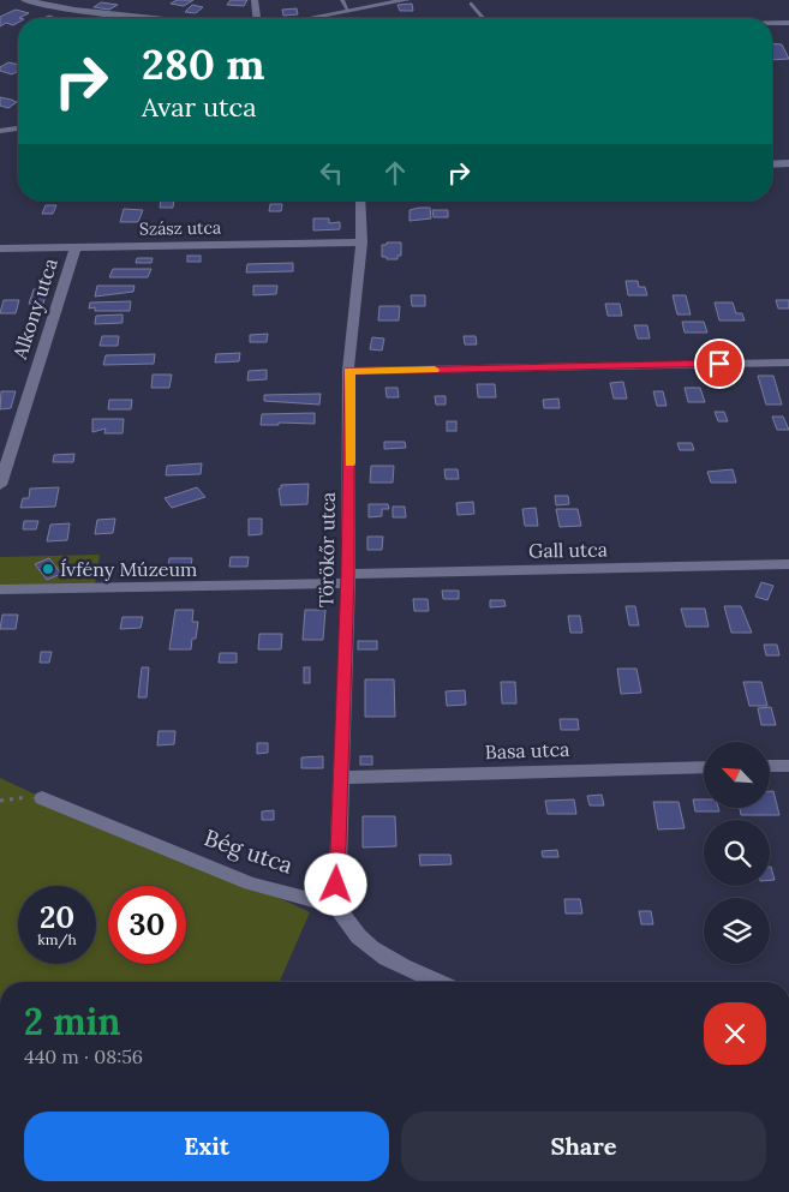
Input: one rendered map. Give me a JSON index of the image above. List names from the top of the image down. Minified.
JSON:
{"streets":{"street":["Szász utca","Alkony utca","Törökőr utca","Gall utca","Basa utca","Bég utca"]},"crossings":[["Szász utca","Alkony utca"],["Szász utca","Törökőr utca"],["Törökőr utca","Gall utca"],["Törökőr utca","Basa utca"],["Törökőr utca","Bég utca"]],"places":["Ívfény Múzeum"],"north":"top left","page":{"turn":["280 m","Avar utca"],"speed":"20 km/h","limit":"30","heading":["2 min","440 m · 08:56"],"buttons":["Exit","Share"]}}
